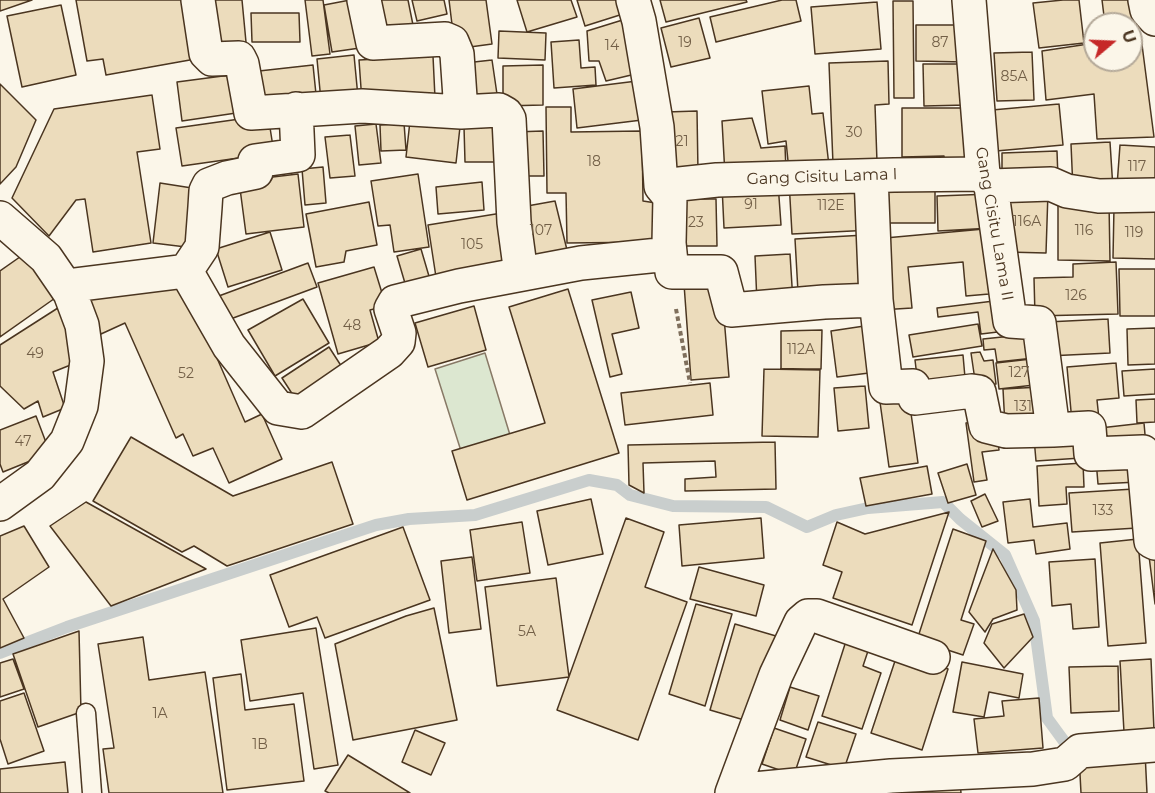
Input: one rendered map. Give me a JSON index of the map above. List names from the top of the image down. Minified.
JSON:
{"streets":{"street":["Gang Cisitu Lama I","Gang Cisitu Lama II"]},"crossings":[["Gang Cisitu Lama I","Gang Cisitu Lama II"]],"house_numbers":["19","87","14","85A","30","21","18","117","91","112E","116A","23","107","116","119","105","126","48","112A","49","127","52","131","47","133","5A","1A","1B"],"north":"right"}
